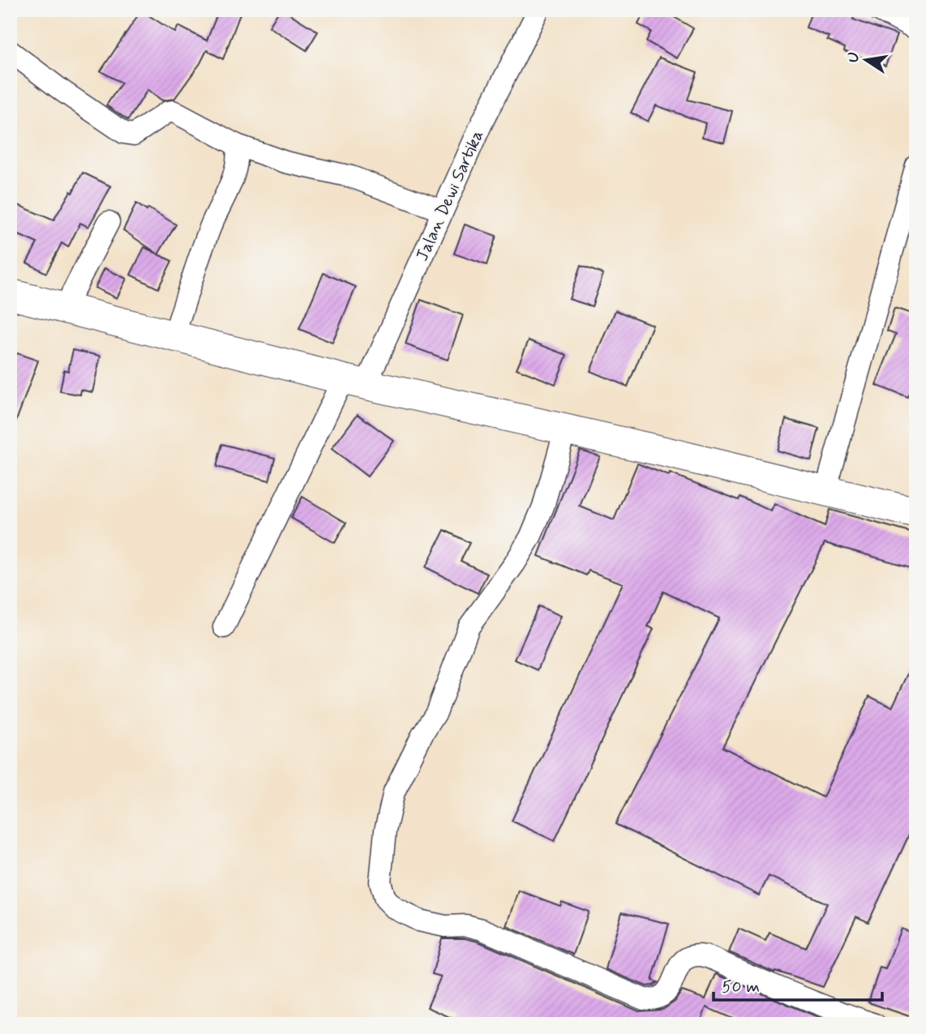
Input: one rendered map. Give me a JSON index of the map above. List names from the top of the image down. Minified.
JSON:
{"streets":{"street":["Jalan Dewi Sartika"]},"scale_bar":"50 m","north":"left"}
